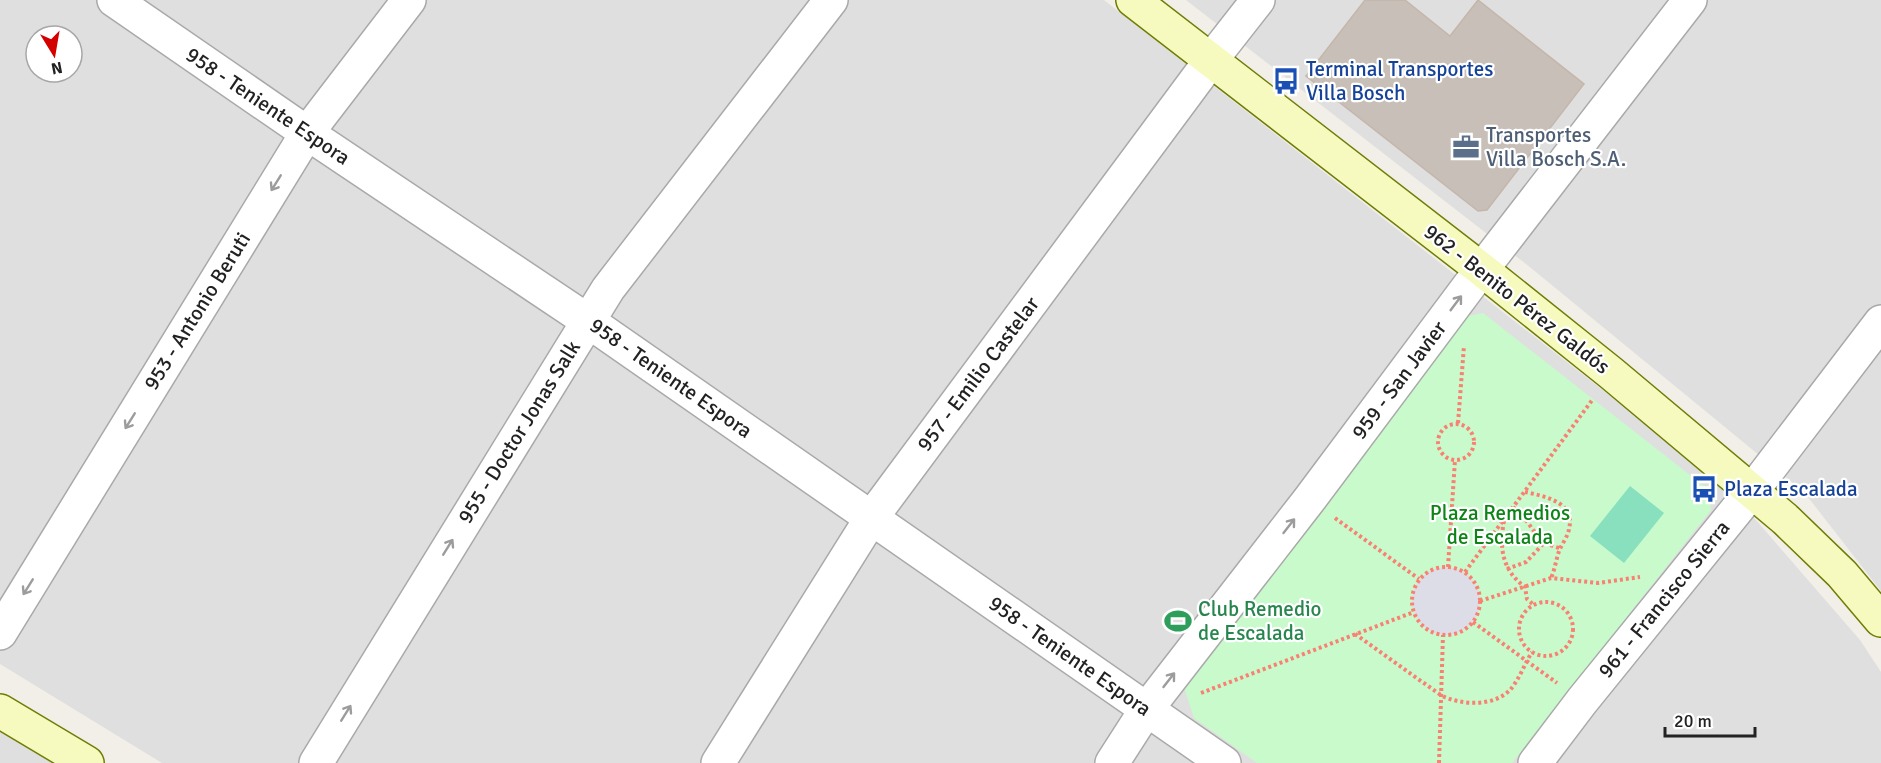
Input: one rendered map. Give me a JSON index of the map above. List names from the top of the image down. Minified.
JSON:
{"streets":{"main road":["962 - Benito Pérez Galdós"],"street":["958 - Teniente Espora","953 - Antonio Beruti","957 - Emilio Castelar","959 - San Javier","955 - Doctor Jonas Salk","961 - Francisco Sierra"]},"crossings":[["958 - Teniente Espora","953 - Antonio Beruti"],["958 - Teniente Espora","957 - Emilio Castelar"],["958 - Teniente Espora","959 - San Javier"],["958 - Teniente Espora","955 - Doctor Jonas Salk"],["962 - Benito Pérez Galdós","957 - Emilio Castelar"],["962 - Benito Pérez Galdós","959 - San Javier"],["962 - Benito Pérez Galdós","961 - Francisco Sierra"]],"one_way":["953 - Antonio Beruti","959 - San Javier","955 - Doctor Jonas Salk"],"parks":["Plaza Remedios de Escalada"],"places":{"bus stop":["Terminal Transportes Villa Bosch","Plaza Escalada"],"office":["Transportes Villa Bosch S.A."],"sports":["Club Remedio de Escalada"]},"scale_bar":"20 m","north":"bottom"}
